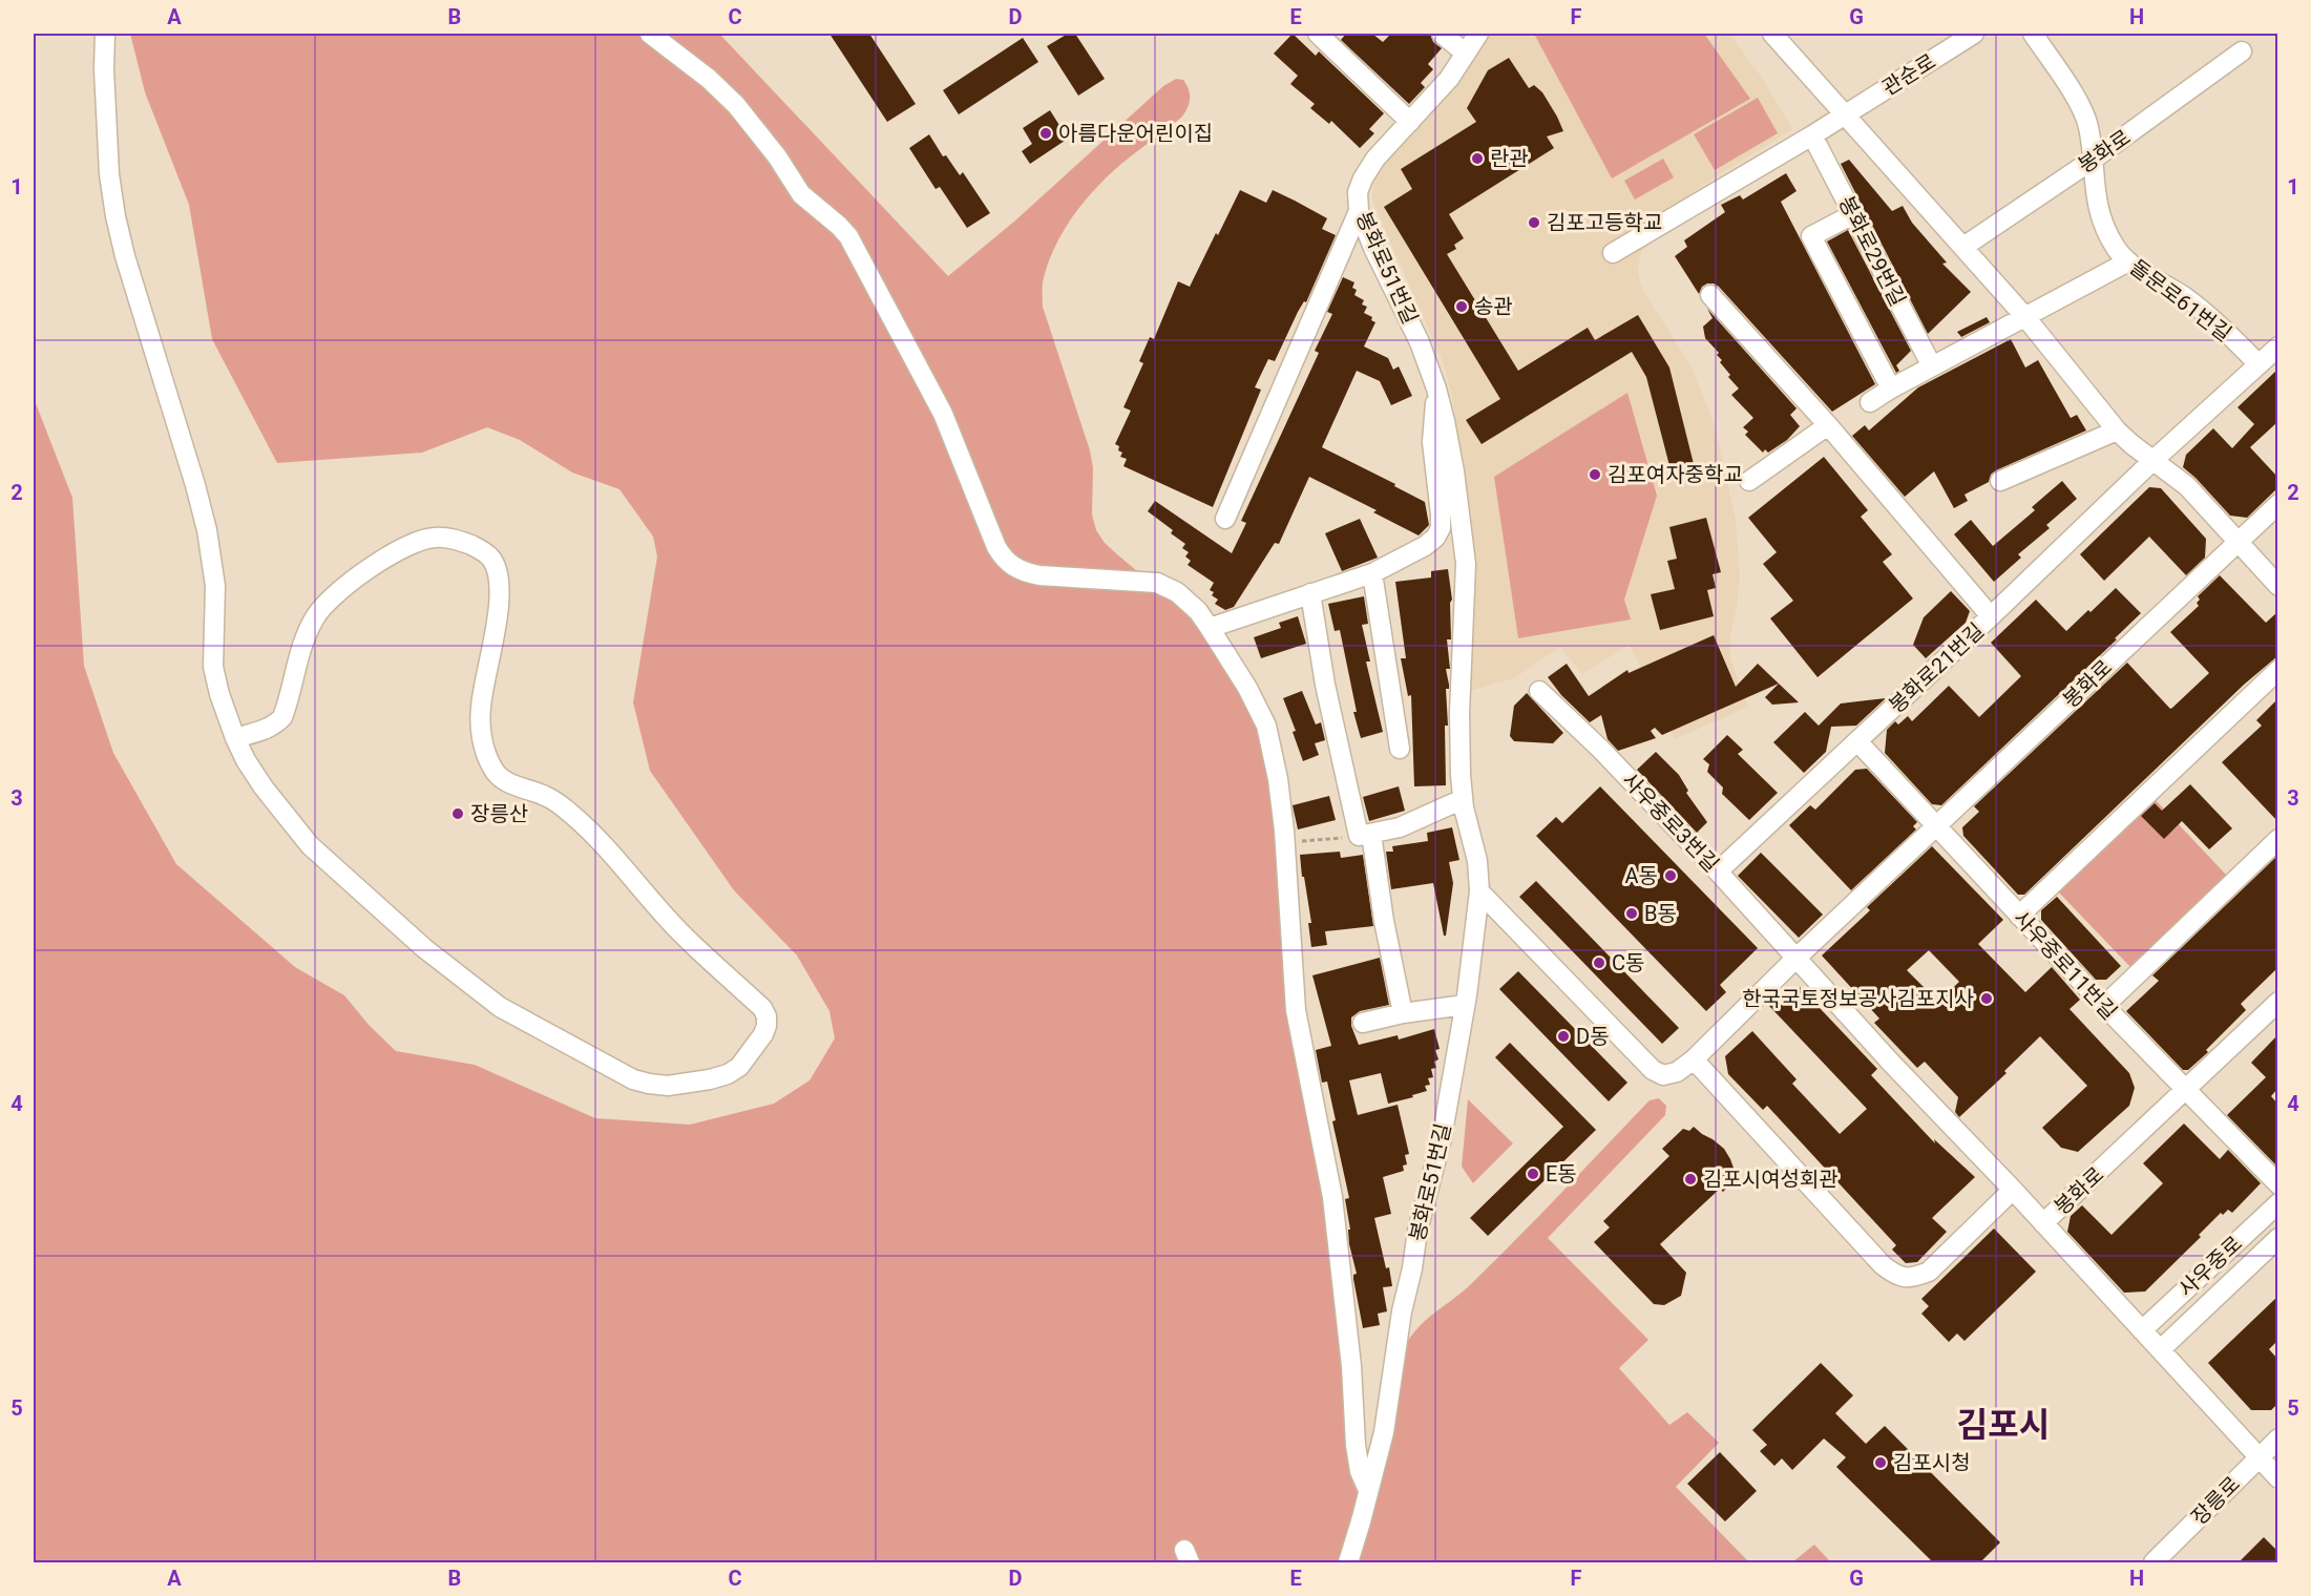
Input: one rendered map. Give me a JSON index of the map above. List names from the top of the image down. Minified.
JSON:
{"streets":{"street":["관순로","봉화로","봉화로29번길","봉화로51번길","돌문로61번길","봉화로21번길","사우중로3번길","사우중로11번길","사우중로","장릉로"]},"crossings":[["봉화로","돌문로61번길"],["봉화로","사우중로3번길"],["봉화로","사우중로11번길"],["봉화로21번길","사우중로3번길"],["봉화로21번길","사우중로11번길"],["사우중로3번길","사우중로"],["사우중로3번길","장릉로"]],"districts":["김포시"],"places":["아름다운어린이집","란관","김포고등학교","송관","김포여자중학교","장릉산","A동","B동","C동","한국국토정보공사김포지사","D동","E동","김포시여성회관","김포시청"],"grid":{"columns":["A","B","C","D","E","F","G","H"],"rows":["1","2","3","4","5"]}}
